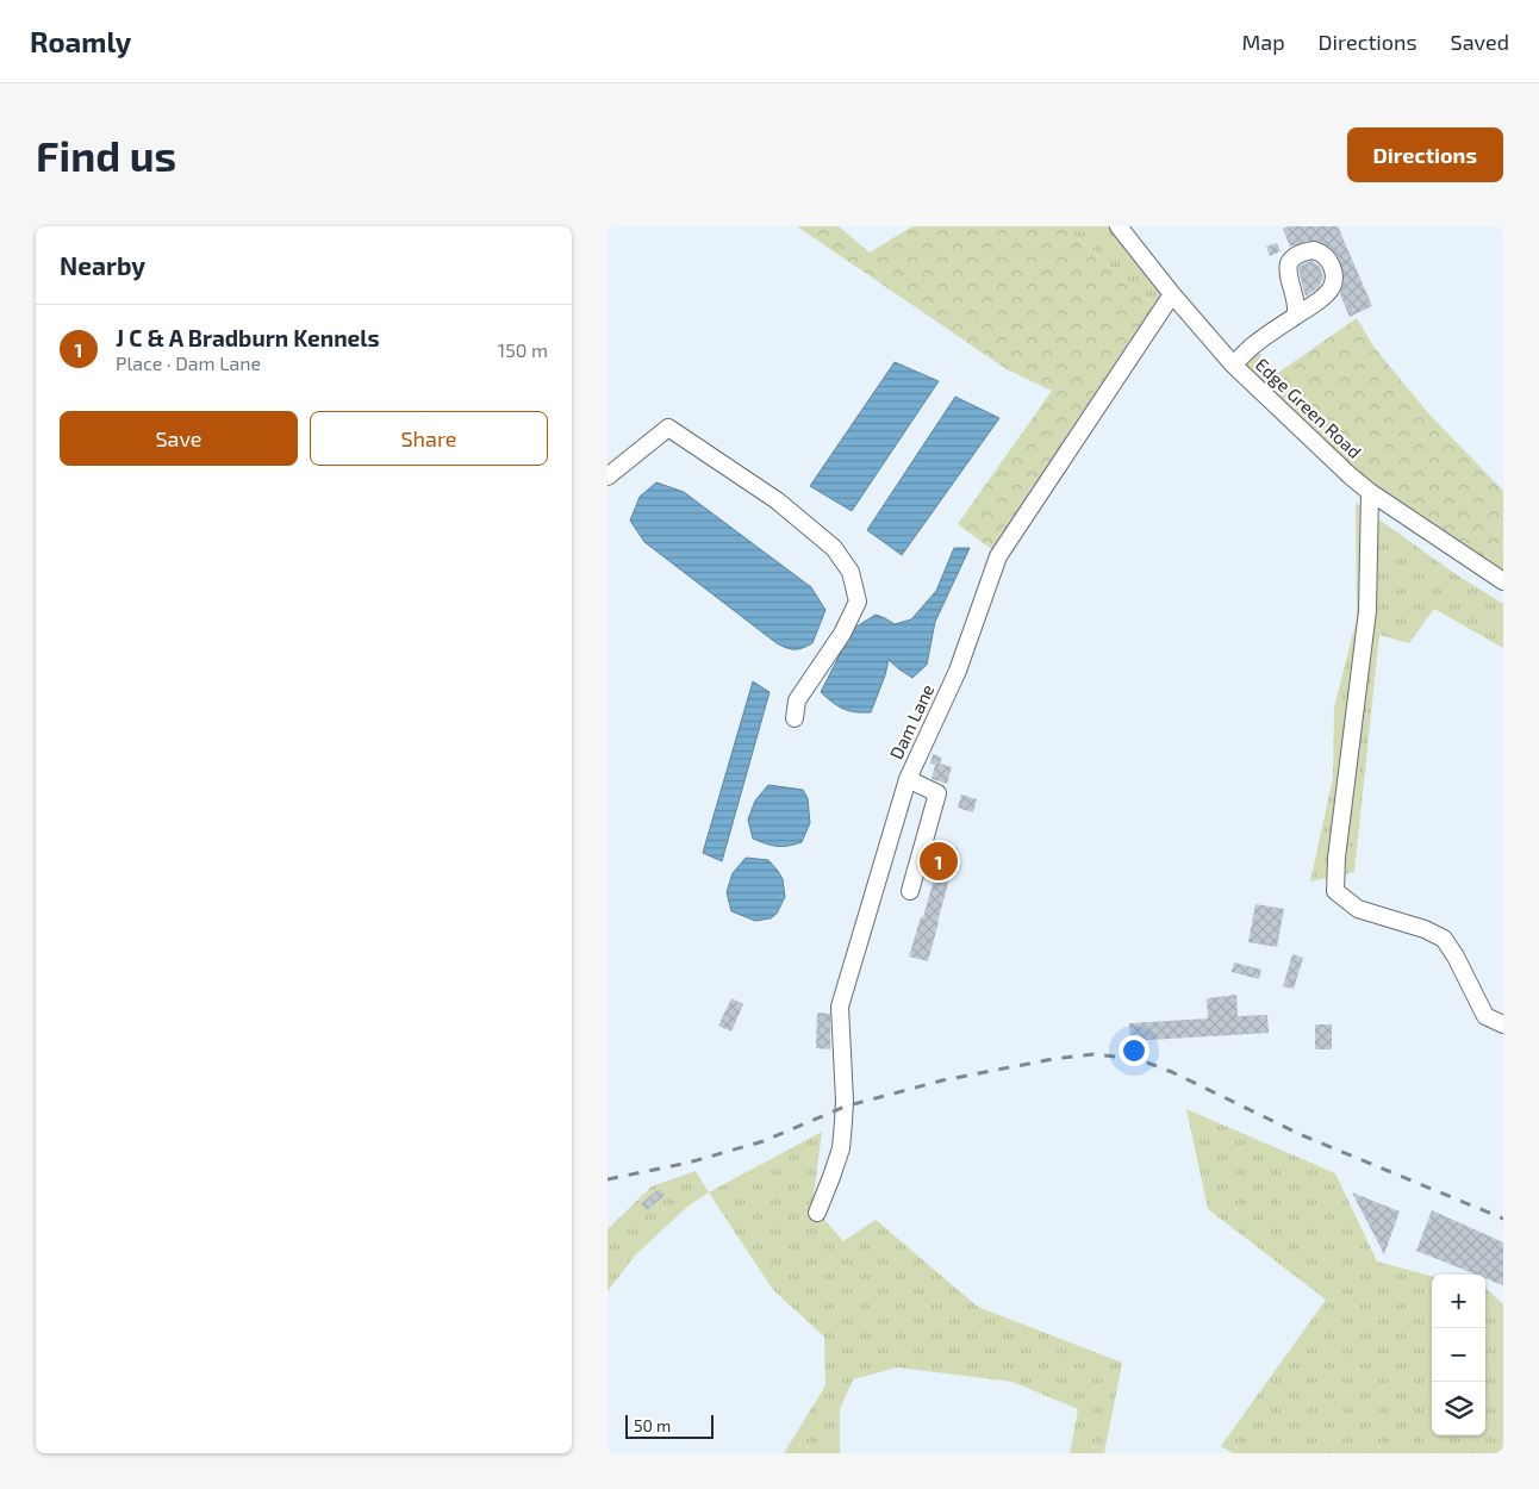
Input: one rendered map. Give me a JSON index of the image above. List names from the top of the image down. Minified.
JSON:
{"streets":{"street":["Edge Green Road","Dam Lane"]},"crossings":[["Edge Green Road","Dam Lane"]],"scale_bar":"50 m","page":{"header":"Roamly","nav":["Map","Directions","Saved"],"buttons":["Directions",["Save","Share"]],"title":"Find us","heading":"Nearby","list":[{"mark":"1","name":"J C & A Bradburn Kennels","note":"Place · Dam Lane","value":"150 m"}],"pins":"1","map_buttons":["+","−"],"scale":"50 m"}}
